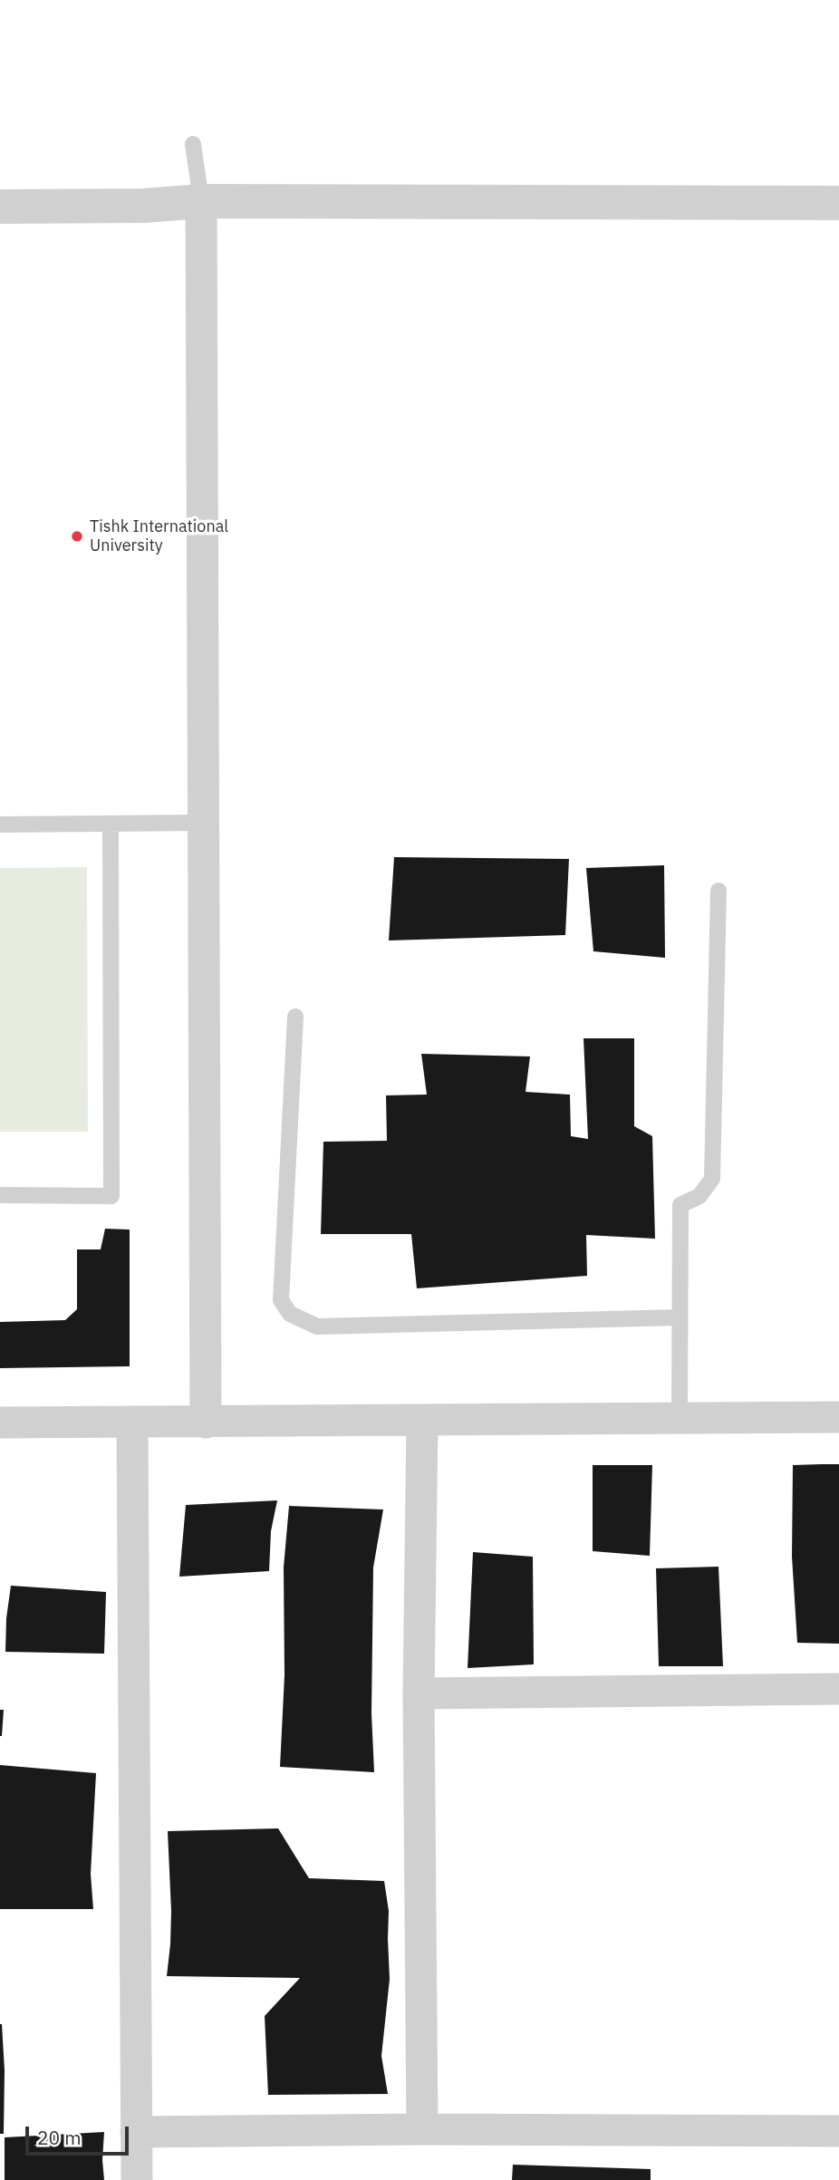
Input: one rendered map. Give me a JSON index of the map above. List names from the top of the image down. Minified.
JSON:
{"places":["Tishk International University"],"scale_bar":"20 m"}
